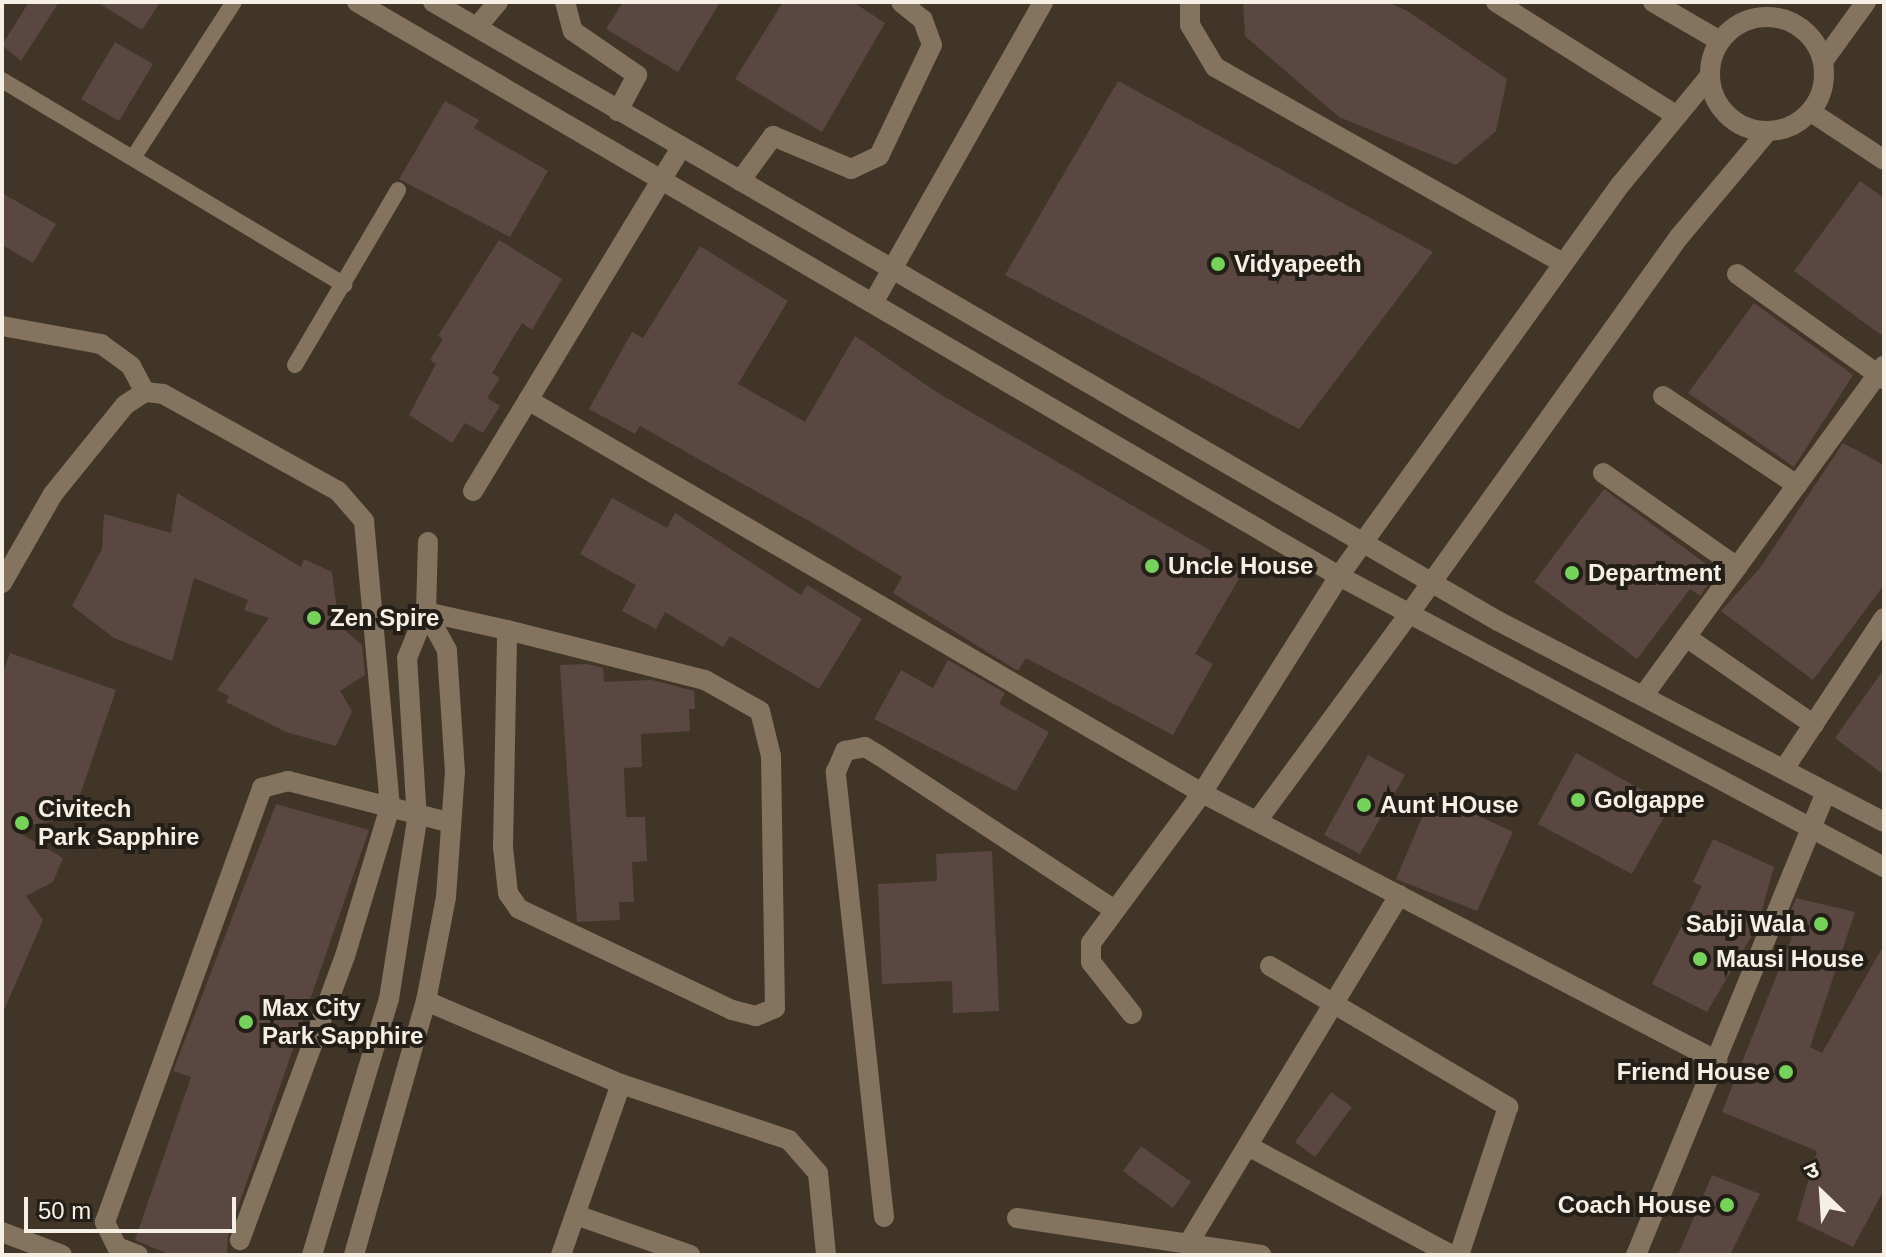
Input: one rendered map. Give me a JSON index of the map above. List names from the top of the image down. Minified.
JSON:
{"places":["Vidyapeeth","Uncle House","Department","Zen Spire","Golgappe","Aunt HOuse","Civitech Park Sapphire","Sabji Wala","Mausi House","Max City Park Sapphire","Friend House","Coach House"],"scale_bar":"50 m","north":"top left"}
